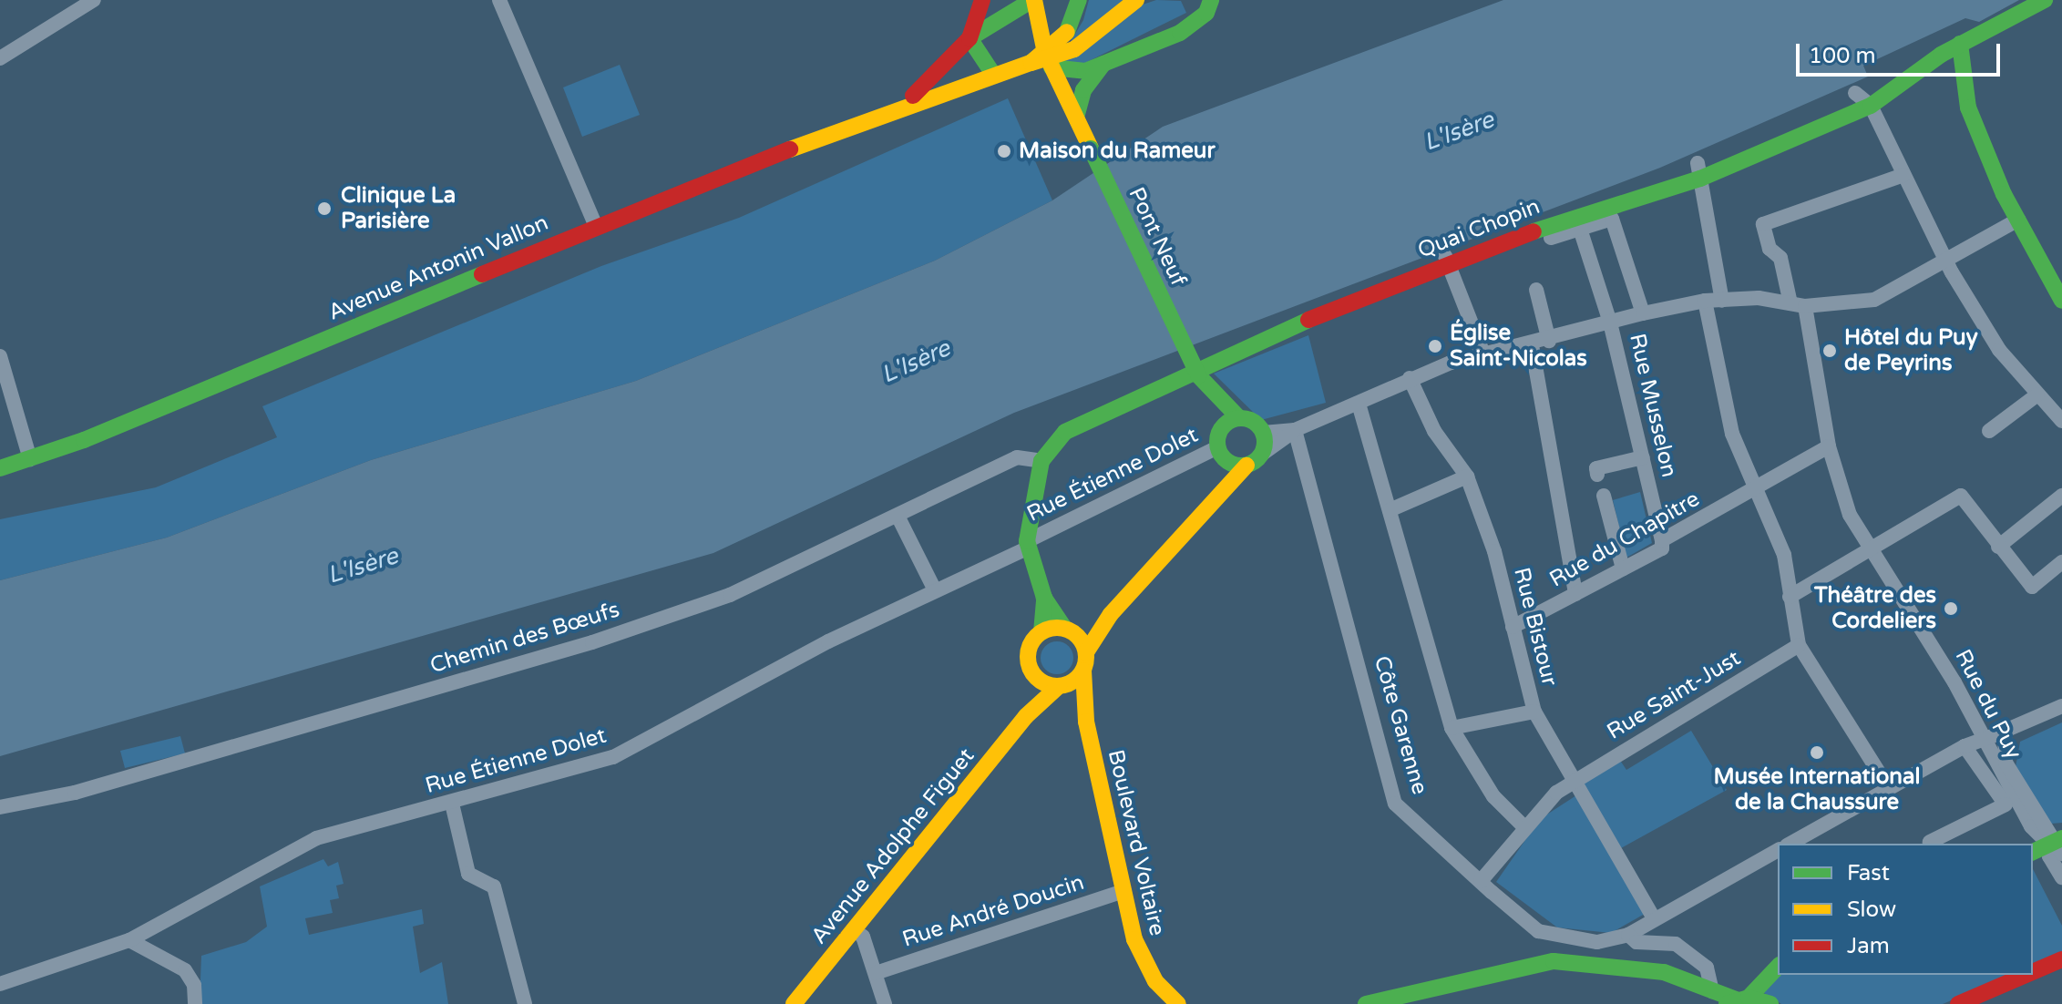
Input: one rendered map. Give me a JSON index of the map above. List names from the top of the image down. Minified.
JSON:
{"streets":{"main road":["Quai Chopin","Pont Neuf","Avenue Antonin Vallon","Boulevard Voltaire","Avenue Adolphe Figuet"],"street":["Rue Musselon","Rue Étienne Dolet","Rue du Chapitre","Rue Bistour","Chemin des Bœufs","Rue Saint-Just","Rue du Puy","Côte Garenne","Rue André Doucin"]},"crossings":[["Quai Chopin","Chemin des Bœufs"],["Pont Neuf","Rue Étienne Dolet"],["Rue Musselon","Rue du Chapitre"],["Rue du Chapitre","Rue Bistour"],["Rue du Chapitre","Rue du Puy"],["Rue Bistour","Rue Saint-Just"],["Rue Bistour","Côte Garenne"],["Rue Saint-Just","Côte Garenne"],["Boulevard Voltaire","Avenue Adolphe Figuet"],["Boulevard Voltaire","Rue André Doucin"]],"water":["L'Isère"],"places":["Maison du Rameur","Clinique La Parisière","Église Saint-Nicolas","Hôtel du Puy de Peyrins","Théâtre des Cordeliers","Musée International de la Chaussure"],"legend":["Fast","Slow","Jam"],"scale_bar":"100 m"}
